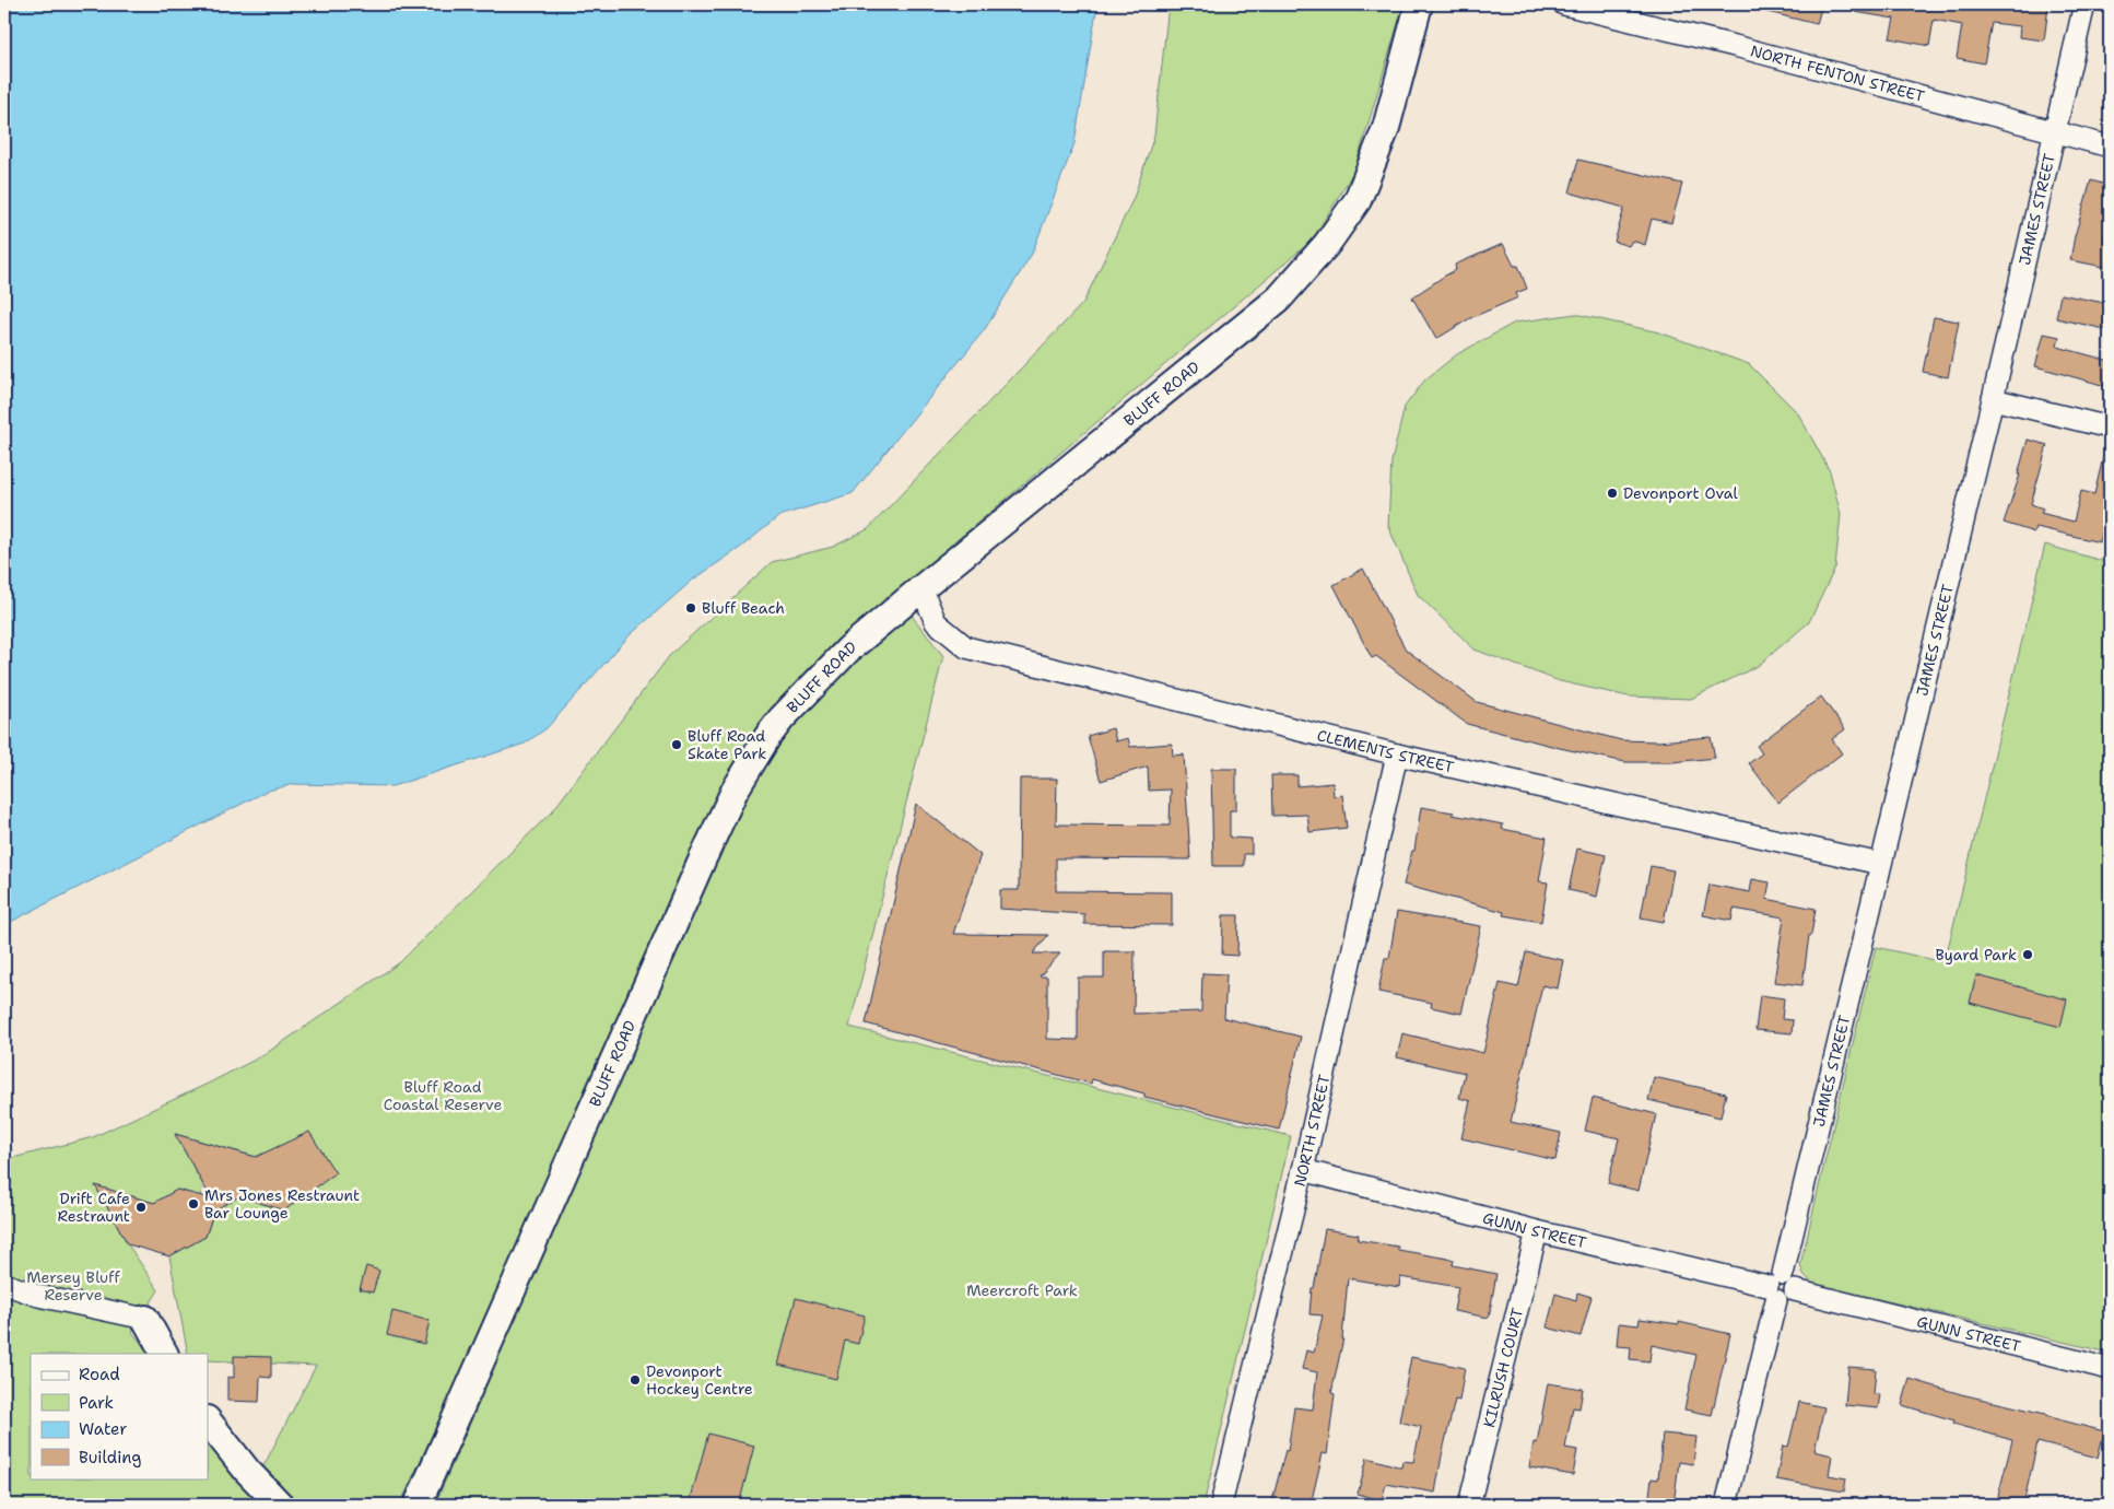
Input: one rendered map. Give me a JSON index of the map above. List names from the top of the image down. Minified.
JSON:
{"streets":{"street":["NORTH FENTON STREET","JAMES STREET","BLUFF ROAD","CLEMENTS STREET","NORTH STREET","GUNN STREET","KILRUSH COURT"]},"crossings":[["NORTH FENTON STREET","JAMES STREET"],["JAMES STREET","CLEMENTS STREET"],["JAMES STREET","GUNN STREET"],["BLUFF ROAD","CLEMENTS STREET"],["CLEMENTS STREET","NORTH STREET"],["NORTH STREET","GUNN STREET"],["GUNN STREET","KILRUSH COURT"]],"parks":["Bluff Road Coastal Reserve","Mersey Bluff Reserve","Meercroft Park"],"places":["Devonport Oval","Bluff Beach","Bluff Road Skate Park","Byard Park","Mrs Jones Restraunt Bar Lounge","Drift Cafe Restraunt","Devonport Hockey Centre"],"legend":["Road","Park","Water","Building"]}
